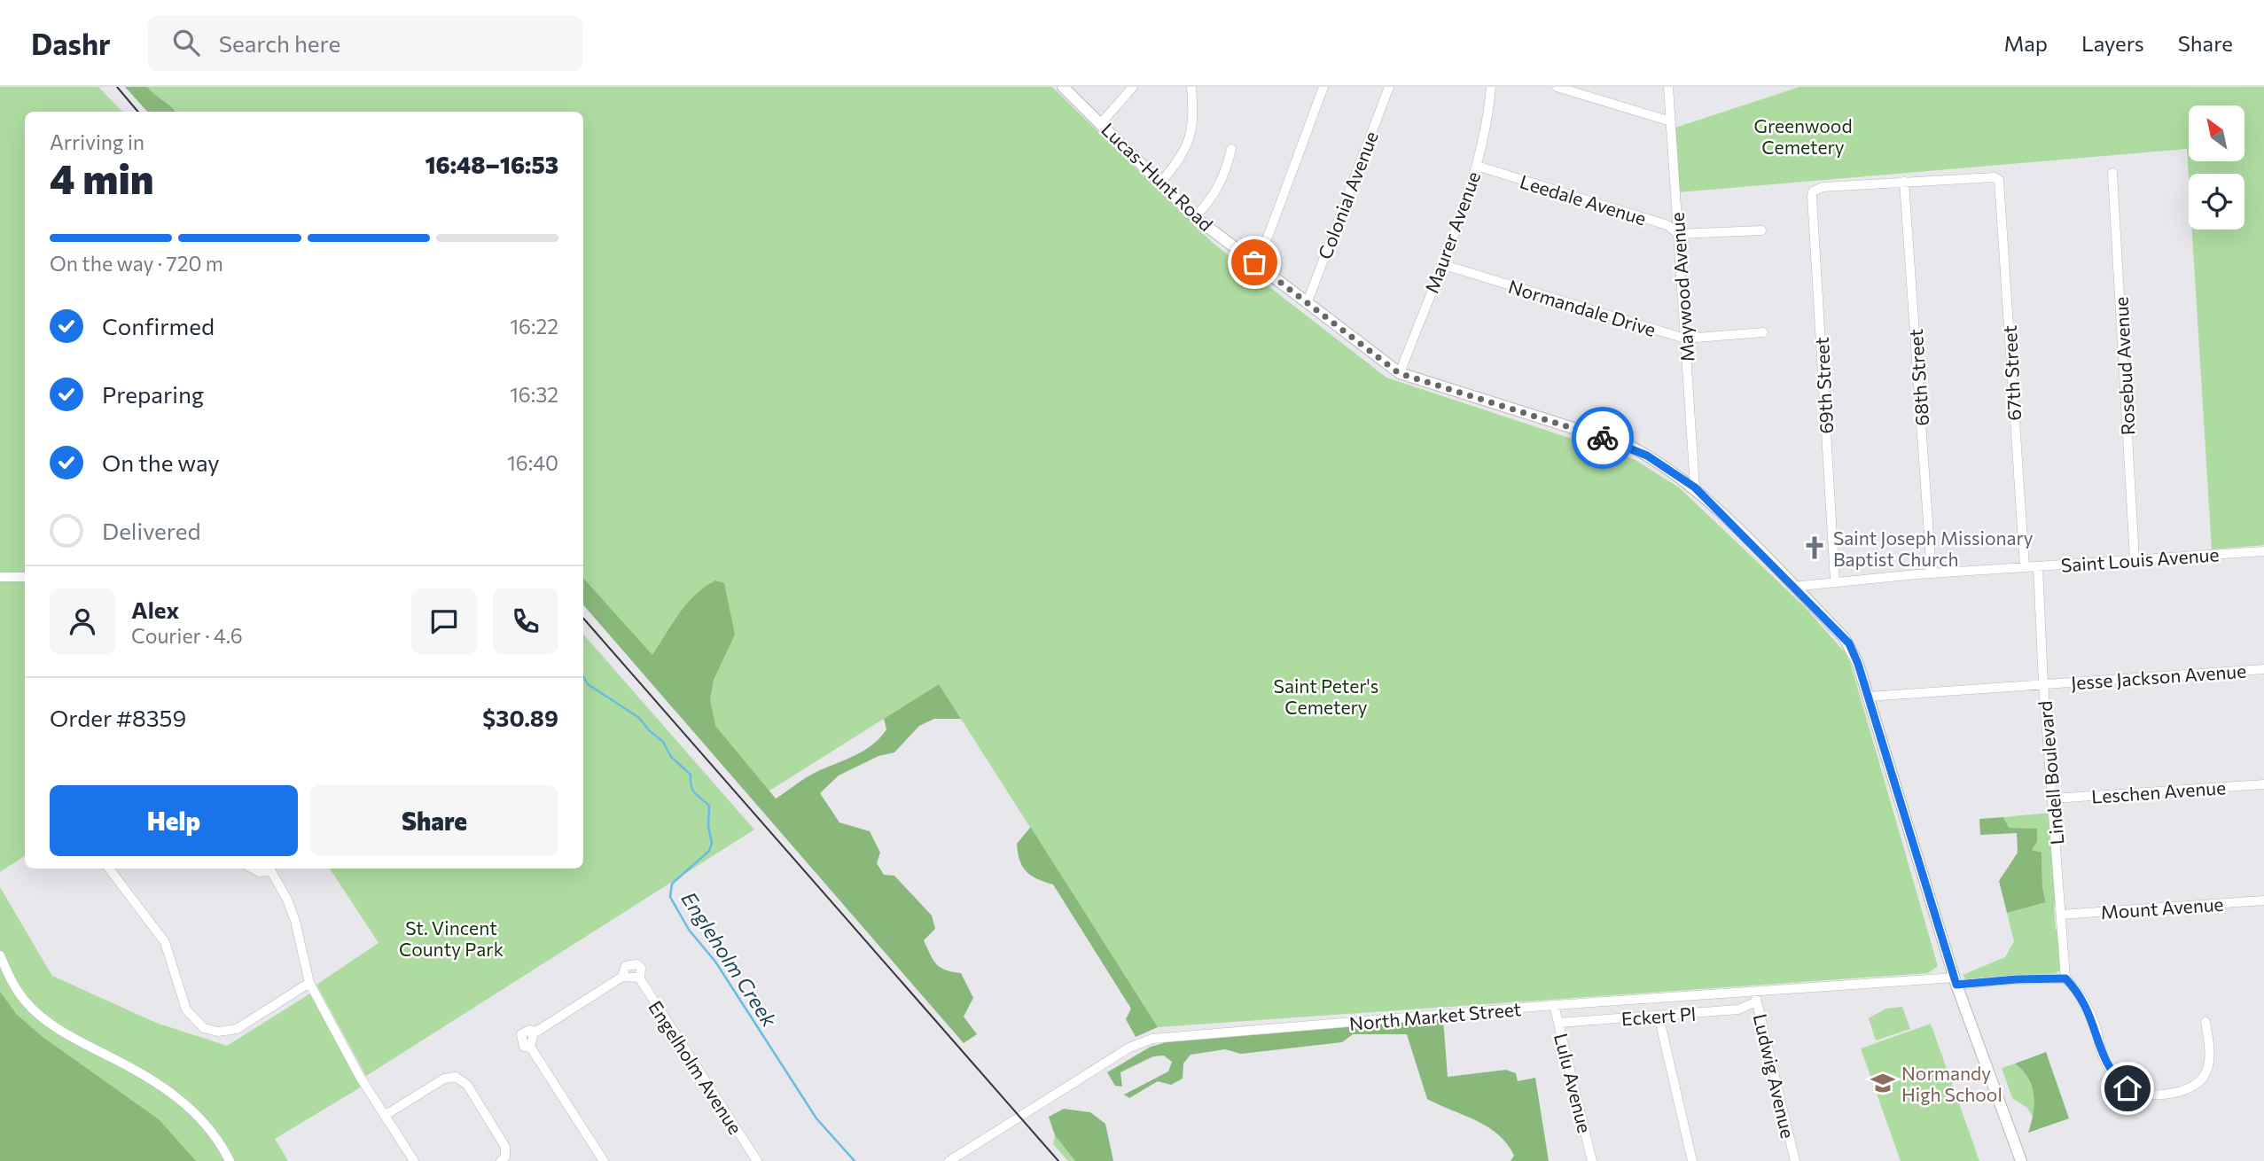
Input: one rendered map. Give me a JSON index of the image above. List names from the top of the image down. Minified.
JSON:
{"streets":{"main road":["Lucas-Hunt Road"],"street":["Colonial Avenue","Leedale Avenue","Maurer Avenue","Maywood Avenue","Normandale Drive","Rosebud Avenue","67th Street","68th Street","69th Street","Saint Louis Avenue","Jesse Jackson Avenue","Lindell Boulevard","Leschen Avenue","Mount Avenue","North Market Street","Eckert Pl","Engelholm Avenue","Ludwig Avenue","Lulu Avenue"]},"crossings":[["Lucas-Hunt Road","Colonial Avenue"],["Lucas-Hunt Road","Maurer Avenue"],["Lucas-Hunt Road","Maywood Avenue"],["Lucas-Hunt Road","Saint Louis Avenue"],["Lucas-Hunt Road","Jesse Jackson Avenue"],["Lucas-Hunt Road","North Market Street"],["Leedale Avenue","Maurer Avenue"],["Leedale Avenue","Maywood Avenue"],["Maurer Avenue","Normandale Drive"],["Maywood Avenue","Normandale Drive"],["Rosebud Avenue","Saint Louis Avenue"],["67th Street","68th Street"],["67th Street","69th Street"],["67th Street","Saint Louis Avenue"],["68th Street","69th Street"],["68th Street","Saint Louis Avenue"],["69th Street","Saint Louis Avenue"],["Saint Louis Avenue","Lindell Boulevard"],["Jesse Jackson Avenue","Lindell Boulevard"],["Lindell Boulevard","Leschen Avenue"],["Lindell Boulevard","Mount Avenue"],["Lindell Boulevard","North Market Street"],["North Market Street","Ludwig Avenue"],["North Market Street","Lulu Avenue"],["Eckert Pl","Ludwig Avenue"],["Eckert Pl","Lulu Avenue"]],"water":["Engleholm Creek"],"parks":["Greenwood Cemetery","Saint Peter's Cemetery","St. Vincent County Park"],"places":{"church":["Saint Joseph Missionary Baptist Church"],"school or university":["Normandy High School"]},"north":"top left","page":{"header":"Dashr","search":"Search here","nav":["Map","Layers","Share"],"heading":["4 min","Arriving in","16:48–16:53"],"panel":["Alex","Courier · 4.6","Order #8359","$30.89"],"bar":"On the way · 720 m","list":[["Confirmed","16:22"],["Preparing","16:32"],["On the way","16:40"],"Delivered"],"buttons":["Help","Share"]}}
